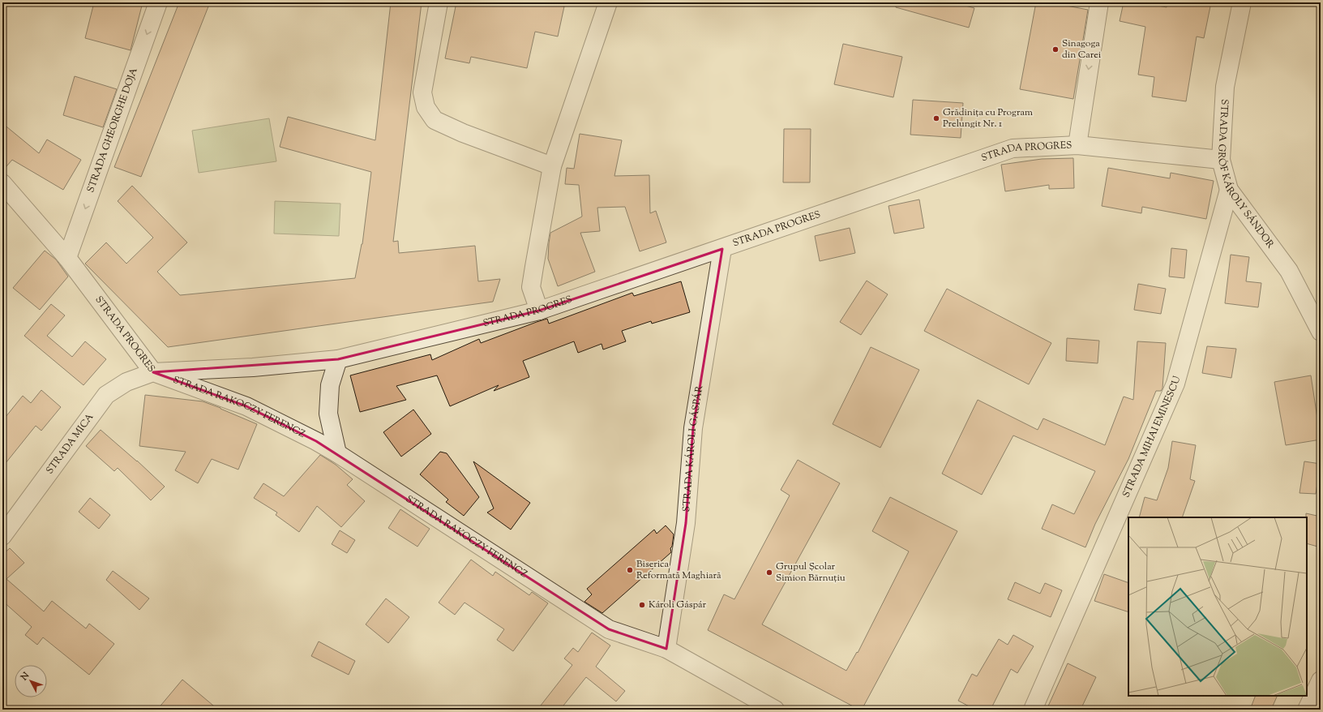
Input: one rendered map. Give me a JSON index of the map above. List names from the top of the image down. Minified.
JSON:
{"streets":{"street":["STRADA GHEORGHE DOJA","STRADA PROGRES","STRADA GRÓF KÁROLY SÁNDOR","STRADA RAKOCZY FERENCZ","STRADA MIHAI EMINESCU","STRADA MICA","STRADA KÁROLI GÁSPÁR"]},"crossings":[["STRADA GHEORGHE DOJA","STRADA PROGRES"],["STRADA PROGRES","STRADA GRÓF KÁROLY SÁNDOR"],["STRADA PROGRES","STRADA RAKOCZY FERENCZ"],["STRADA PROGRES","STRADA MICA"],["STRADA PROGRES","STRADA KÁROLI GÁSPÁR"],["STRADA GRÓF KÁROLY SÁNDOR","STRADA MIHAI EMINESCU"],["STRADA RAKOCZY FERENCZ","STRADA MICA"],["STRADA RAKOCZY FERENCZ","STRADA KÁROLI GÁSPÁR"]],"one_way":["STRADA GHEORGHE DOJA"],"places":["Sinagoga din Carei","Grădinița cu Program Prelungit Nr. 1","Biserica Reformată Maghiară","Grupul Școlar Simion Bărnuțiu","Károli Gáspár"],"north":"top left"}
